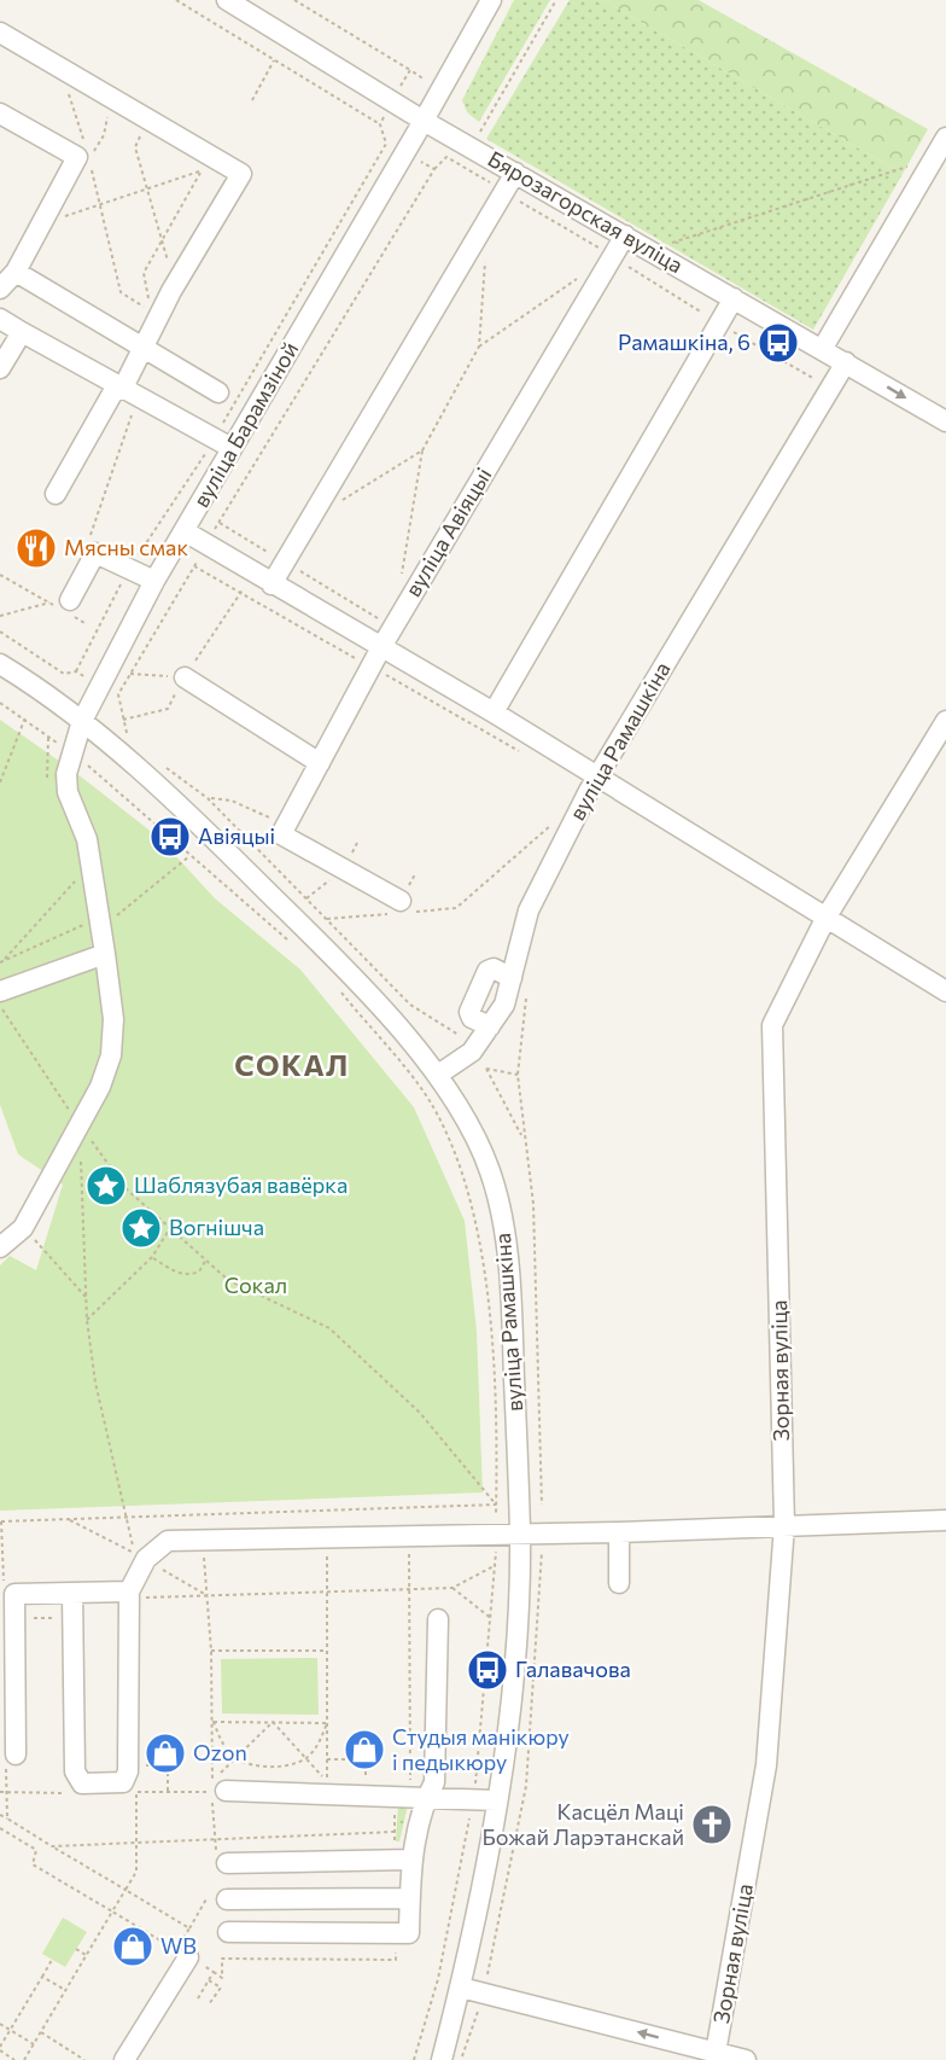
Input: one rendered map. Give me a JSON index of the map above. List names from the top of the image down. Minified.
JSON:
{"streets":{"street":["Бярозагорская вуліца","вуліца Барамзіной","вуліца Авіяцыі","вуліца Рамашкіна","Зорная вуліца"]},"crossings":[["Бярозагорская вуліца","вуліца Барамзіной"],["Бярозагорская вуліца","вуліца Авіяцыі"],["Бярозагорская вуліца","вуліца Рамашкіна"]],"districts":["СОКАЛ"],"parks":["Сокал"],"places":{"bus stop":["Рамашкіна, 6","Авіяцыі","Галавачова"],"restaurant":["Мясны смак"],"place":["Шаблязубая вавёрка","Вогнішча"],"shop":["Студыя манікюру і педыкюру","Ozon","WB"],"church":["Касцёл Маці Божай Ларэтанскай"]}}
